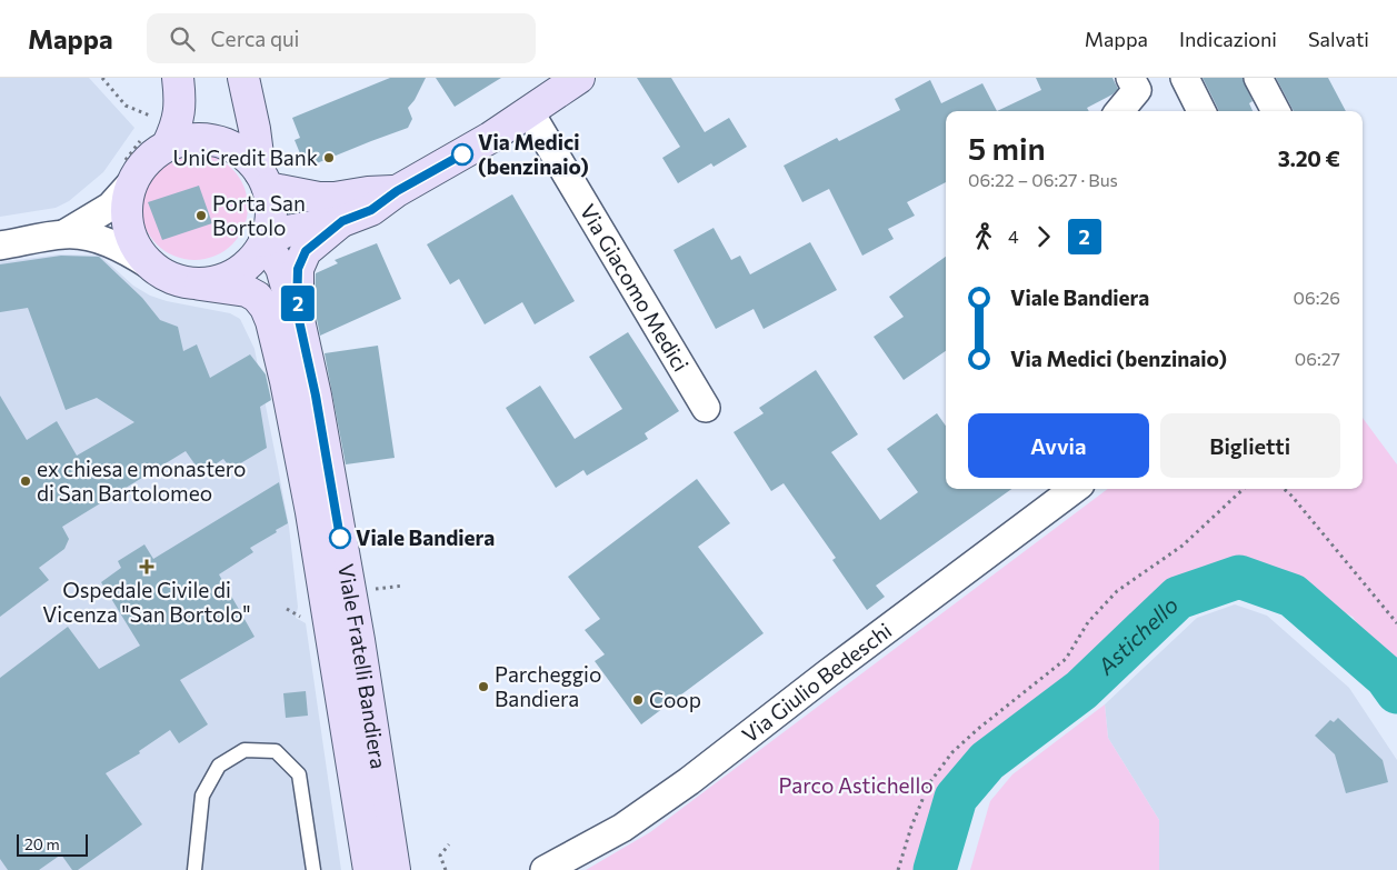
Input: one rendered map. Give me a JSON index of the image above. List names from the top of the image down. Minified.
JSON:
{"streets":{"main road":["Viale Fratelli Bandiera"],"street":["Via Giacomo Medici","Via Giulio Bedeschi"]},"water":["Astichello"],"parks":["Parco Astichello"],"places":{"other":["Via Medici (benzinaio)","UniCredit Bank","Porta San Bortolo","ex chiesa e monastero di San Bartolomeo","Viale Bandiera","Parcheggio Bandiera","Coop"],"health":["Ospedale Civile di Vicenza \"San Bortolo\""]},"lines":["bus line 2"],"scale_bar":"20 m","page":{"header":"Mappa","search":"Cerca qui","nav":["Mappa","Indicazioni","Salvati"],"on_map":"2","heading":["5 min","06:22 – 06:27 · Bus","3.20 €"],"legs":["4","2"],"list":[{"name":"Viale Bandiera","value":"06:26"},{"name":"Via Medici (benzinaio)","value":"06:27"}],"buttons":["Avvia","Biglietti"],"scale":"20 m"}}
